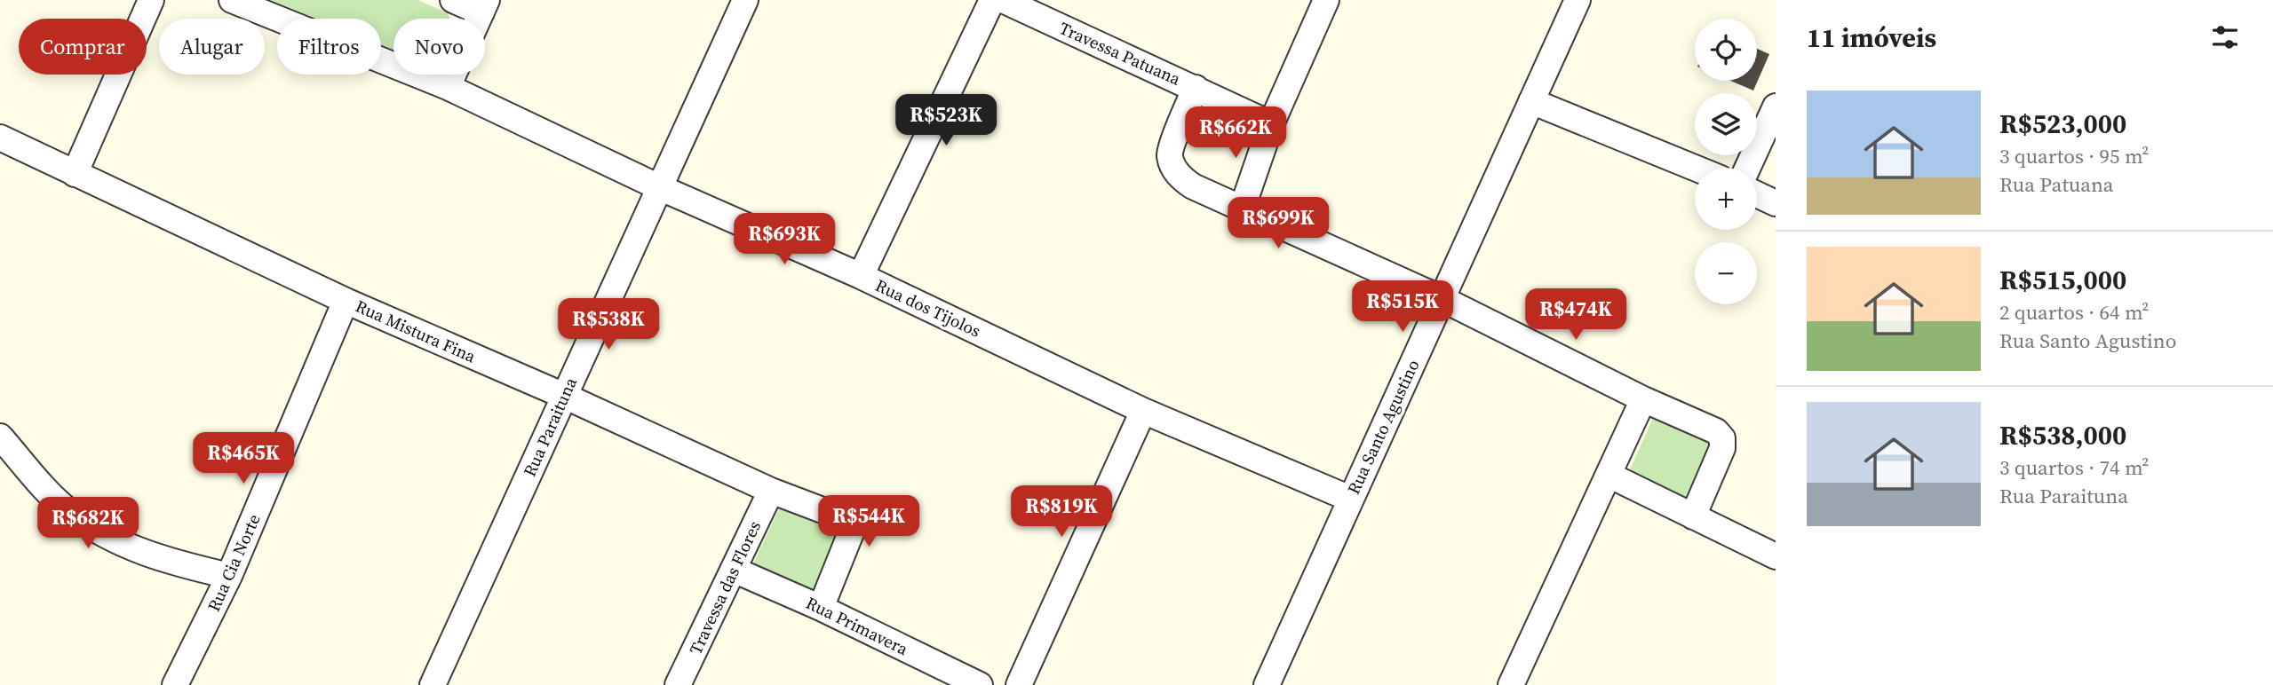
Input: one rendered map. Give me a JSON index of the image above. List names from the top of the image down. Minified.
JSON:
{"streets":{"street":["Travessa Patuana","Rua dos Tijolos","Rua Mistura Fina","Rua Paraituna","Rua Santo Agustino","Rua Cia Norte","Travessa das Flores","Rua Primavera"]},"crossings":[["Rua dos Tijolos","Rua Paraituna"],["Rua dos Tijolos","Rua Santo Agustino"],["Rua Mistura Fina","Rua Paraituna"],["Rua Mistura Fina","Rua Cia Norte"],["Rua Mistura Fina","Travessa das Flores"],["Rua Mistura Fina","Rua Primavera"],["Travessa das Flores","Rua Primavera"]],"page":{"heading":"11 imóveis","map_buttons":["+","−"],"chip":["Comprar","Alugar","Filtros","Novo"],"list":[{"name":"R$523,000","note":"3 quartos · 95 m² · Rua Patuana"},{"name":"R$515,000","note":"2 quartos · 64 m² · Rua Santo Agustino"},{"name":"R$538,000","note":"3 quartos · 74 m² · Rua Paraituna"}],"price":["R$523K","R$662K","R$699K","R$693K","R$515K","R$474K","R$538K","R$465K","R$819K","R$544K","R$682K"]}}
